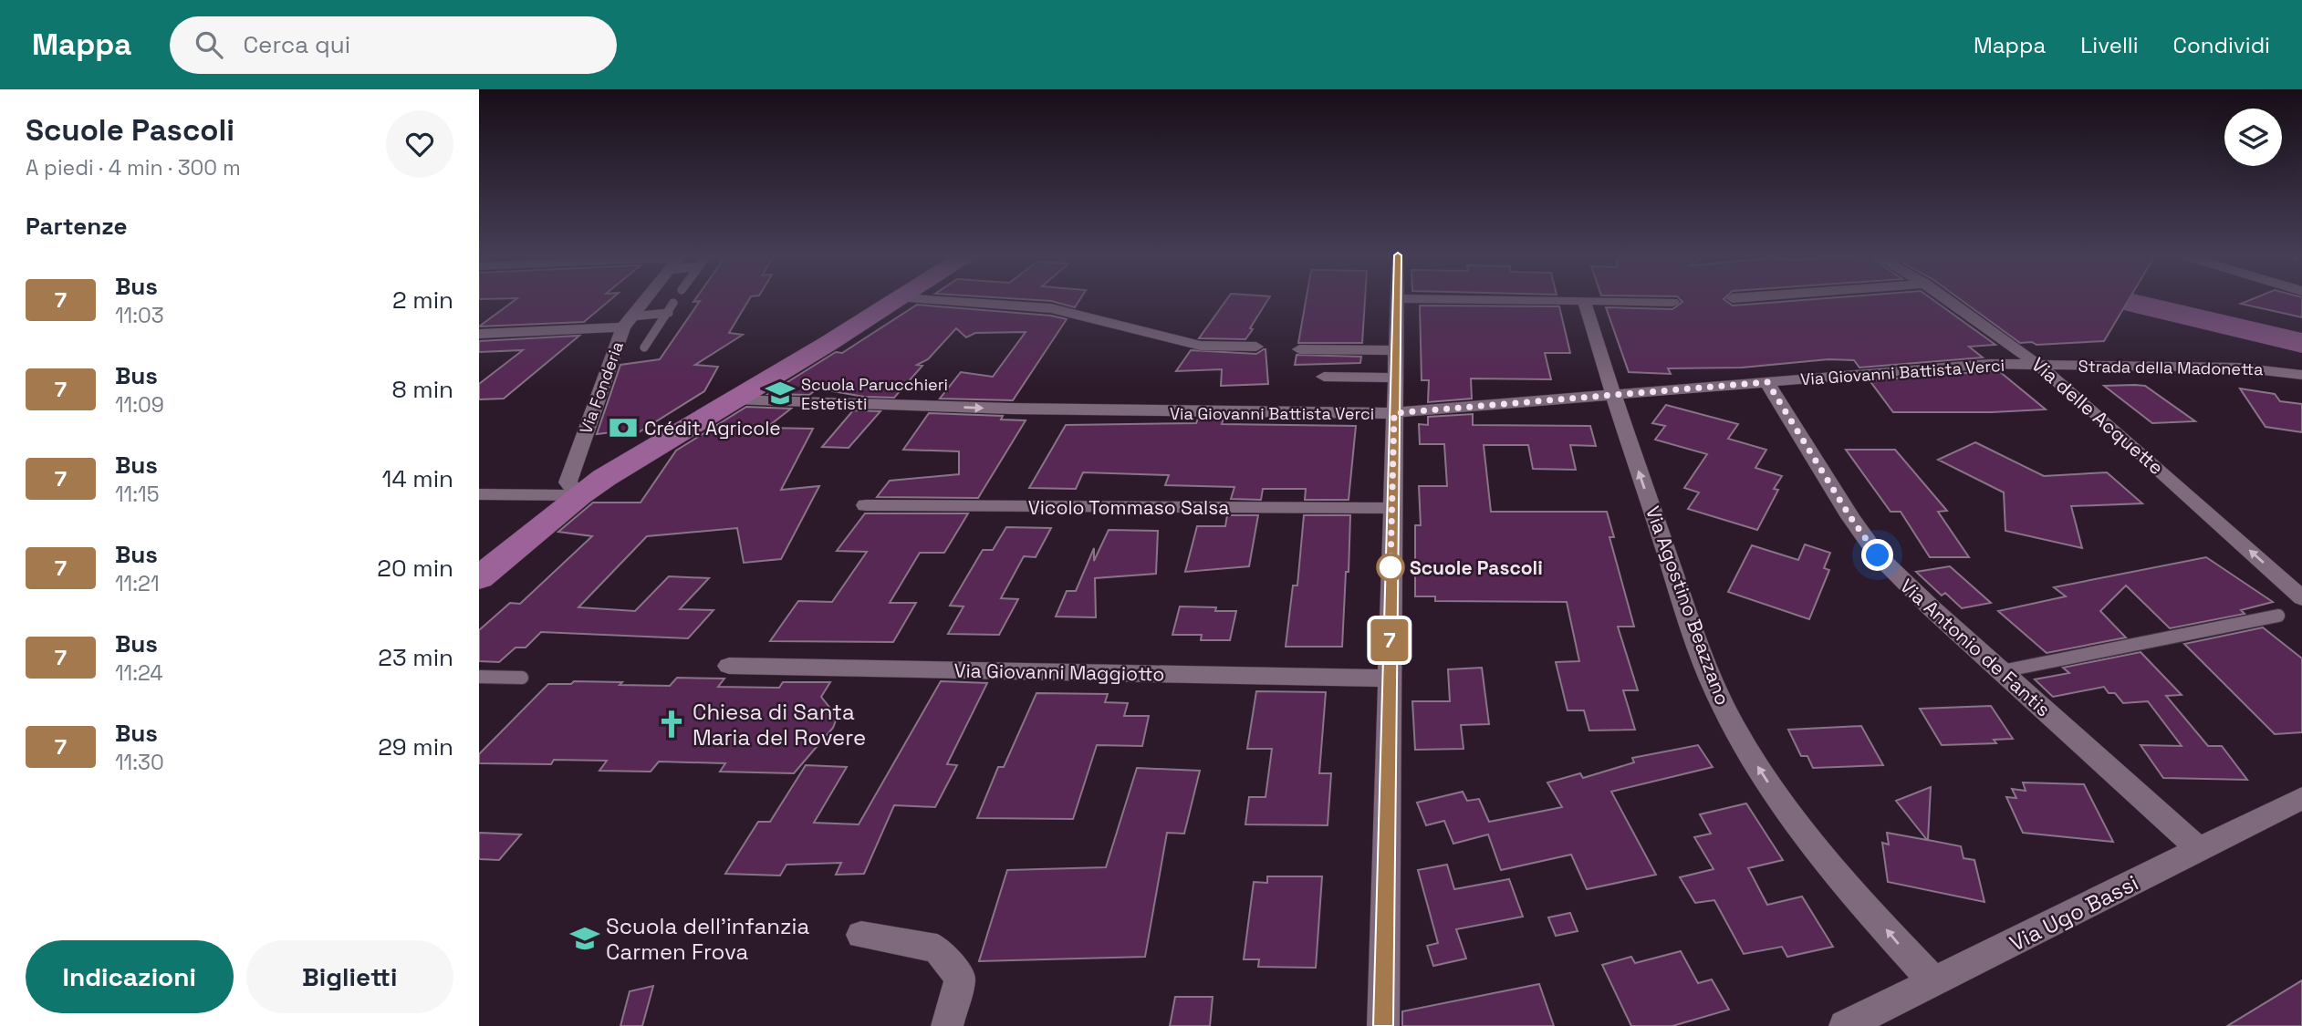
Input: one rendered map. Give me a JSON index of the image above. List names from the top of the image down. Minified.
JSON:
{"streets":{"street":["Strada della Madonetta","Via Giovanni Battista Verci","Via Fonderia","Via delle Acquette","Vicolo Tommaso Salsa","Via Agostino Beazzano","Via Antonio de Fantis","Via Giovanni Maggiotto","Via Ugo Bassi"]},"crossings":[["Strada della Madonetta","Via Giovanni Battista Verci"],["Strada della Madonetta","Via delle Acquette"],["Via Giovanni Battista Verci","Via delle Acquette"],["Via Giovanni Battista Verci","Via Agostino Beazzano"],["Via Giovanni Battista Verci","Via Antonio de Fantis"],["Via Agostino Beazzano","Via Ugo Bassi"],["Via Antonio de Fantis","Via Ugo Bassi"]],"one_way":["Via delle Acquette","Via Agostino Beazzano"],"places":{"school or university":["Scuola Parucchieri Estetisti","Scuola dell'infanzia Carmen Frova"],"bank":["Crédit Agricole"],"other":["Scuole Pascoli"],"church":["Chiesa di Santa Maria del Rovere"]},"lines":["bus line 7"],"page":{"header":"Mappa","search":"Cerca qui","nav":["Mappa","Livelli","Condividi"],"heading":[["Scuole Pascoli","A piedi · 4 min · 300 m"],"Partenze"],"on_map":"7","list":[{"mark":"7","name":"Bus","note":"11:03","value":"2 min"},{"mark":"7","name":"Bus","note":"11:09","value":"8 min"},{"mark":"7","name":"Bus","note":"11:15","value":"14 min"},{"mark":"7","name":"Bus","note":"11:21","value":"20 min"},{"mark":"7","name":"Bus","note":"11:24","value":"23 min"},{"mark":"7","name":"Bus","note":"11:30","value":"29 min"}],"buttons":["Indicazioni","Biglietti"]}}
